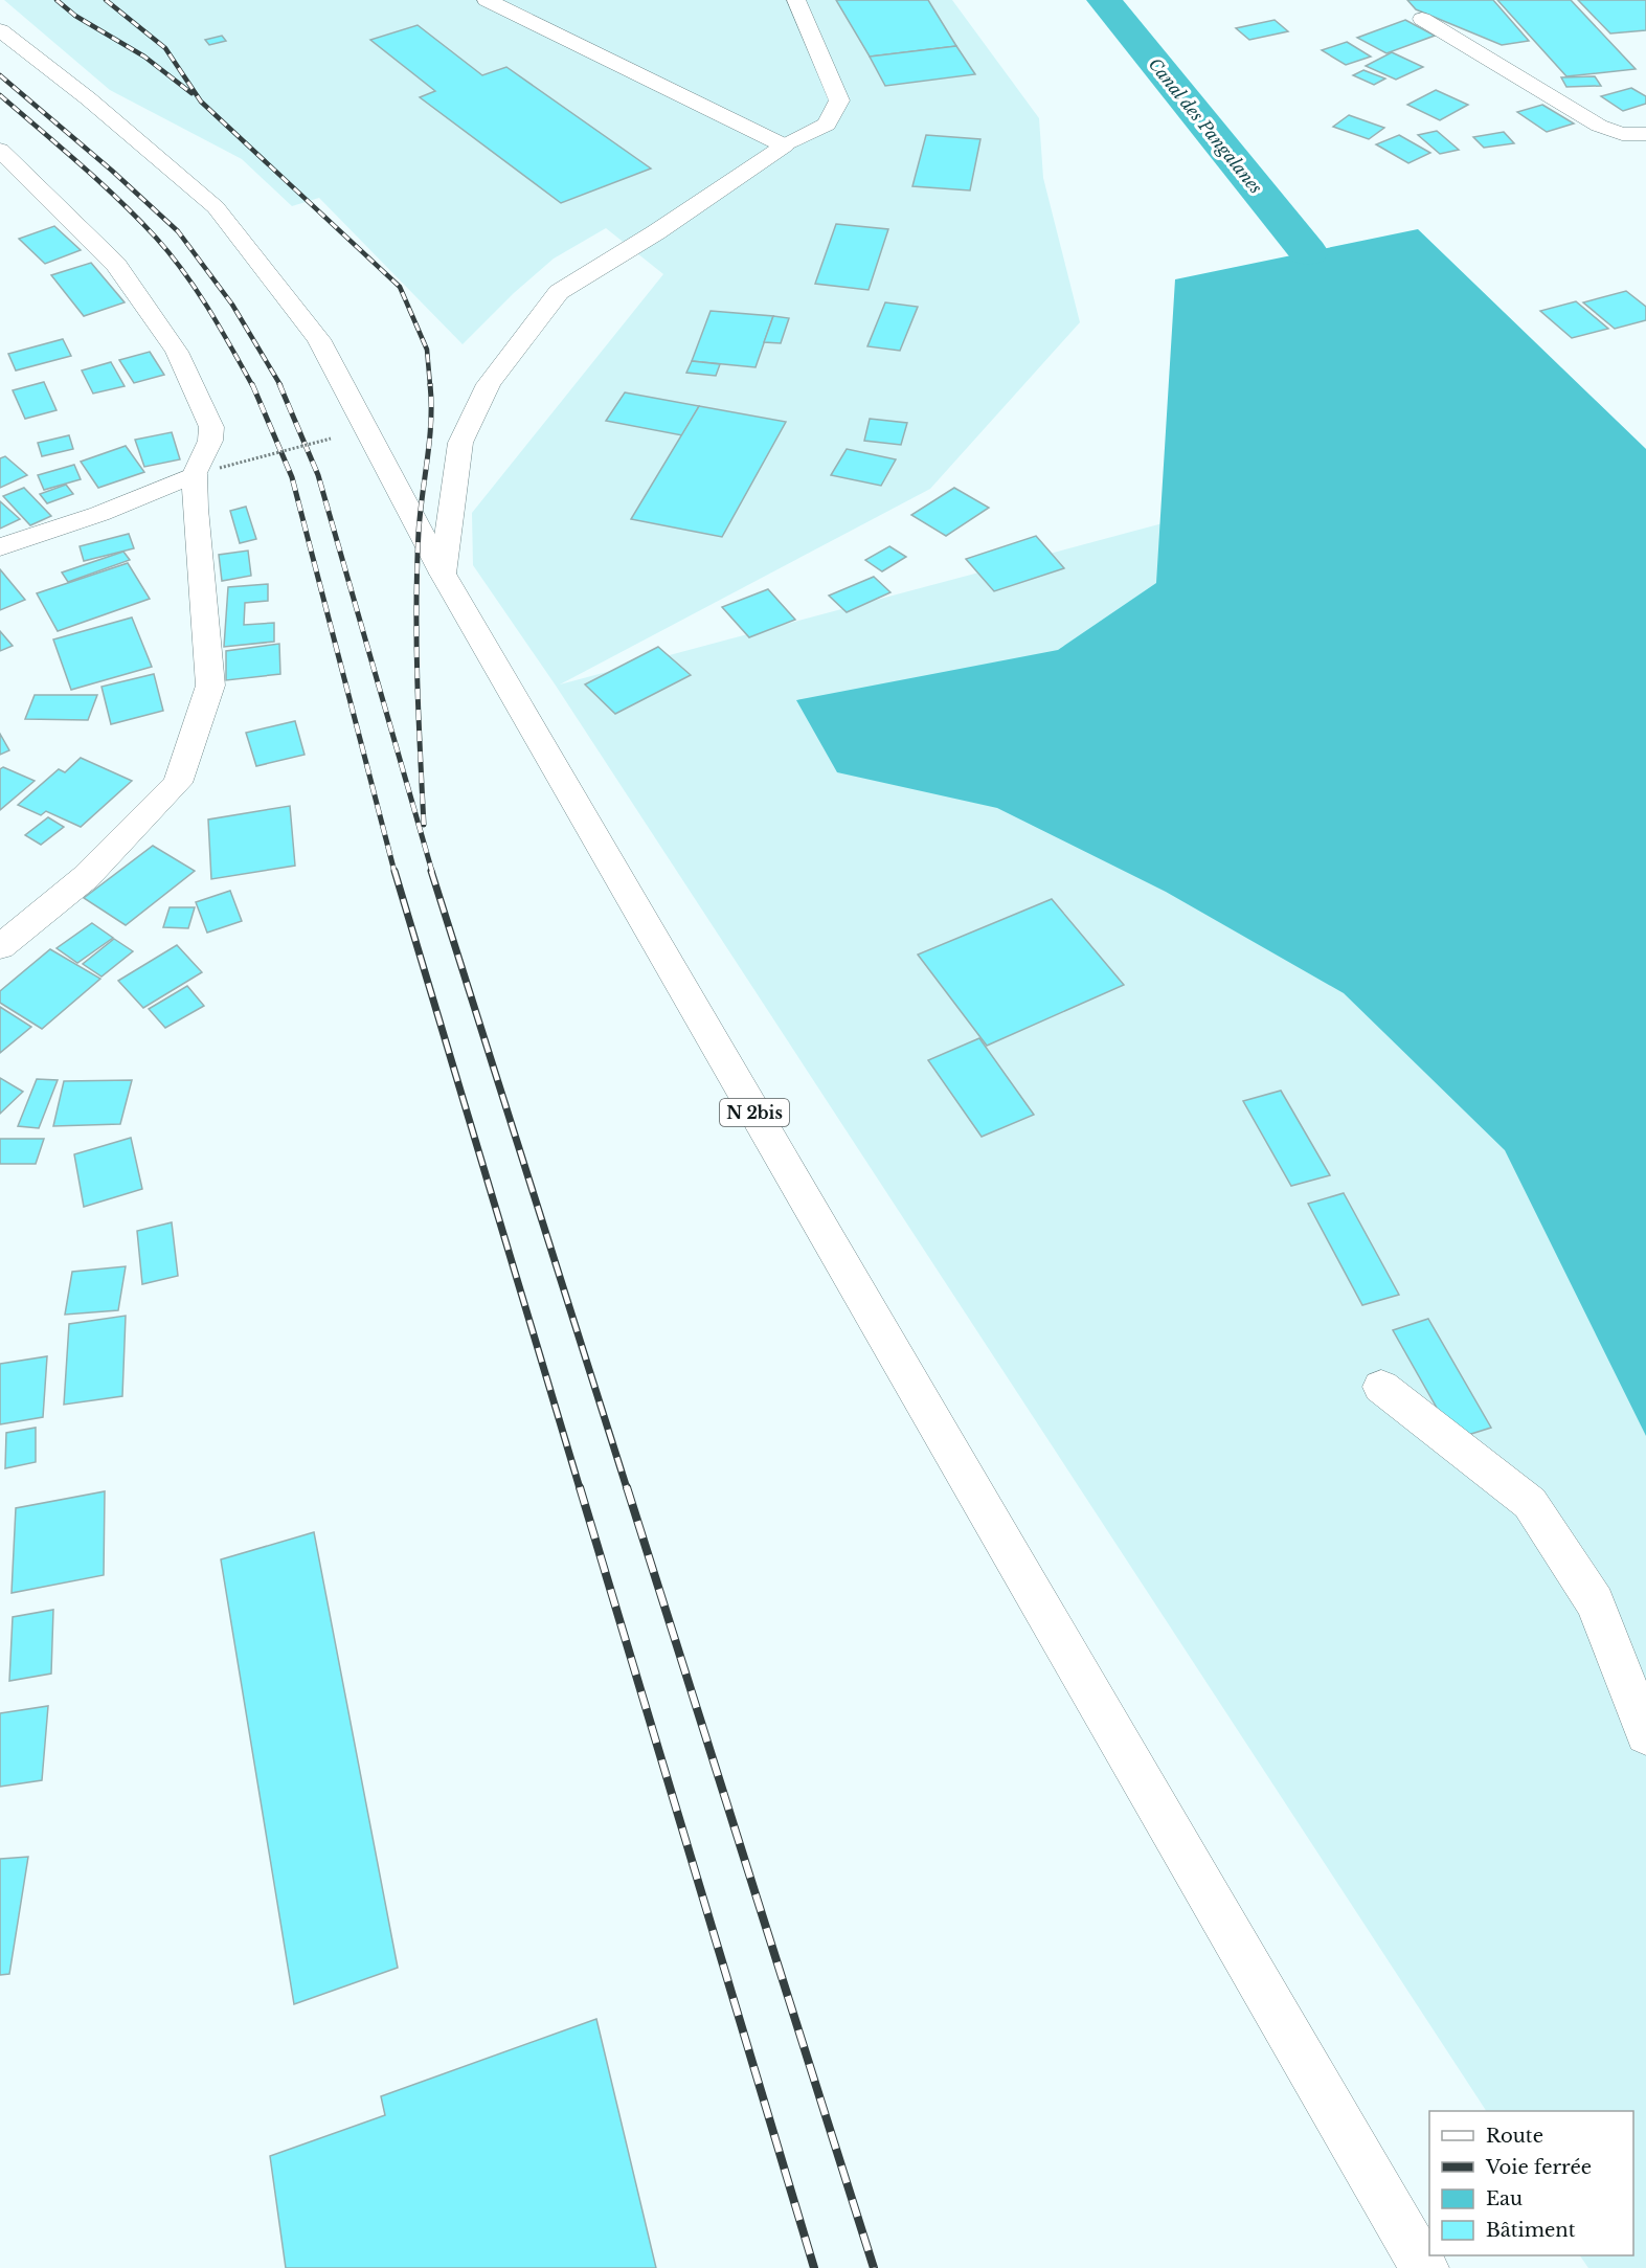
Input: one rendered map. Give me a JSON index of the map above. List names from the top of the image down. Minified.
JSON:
{"streets":{"main road":["N 2bis"]},"water":["Canal des Pangalanes"],"legend":["Route","Voie ferrée","Eau","Bâtiment"]}
